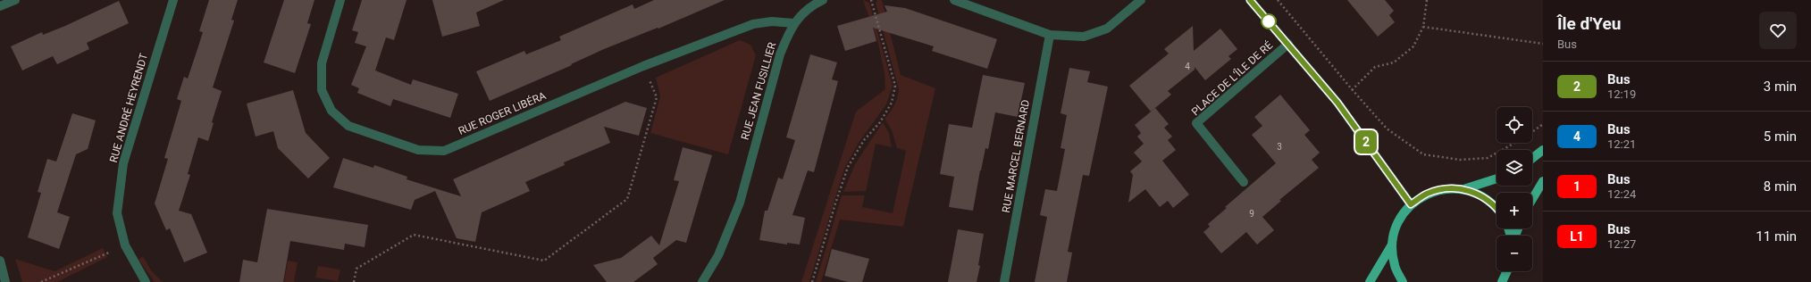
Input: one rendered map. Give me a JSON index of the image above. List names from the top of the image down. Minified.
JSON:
{"streets":{"street":["PLACE DE L'ÎLE DE RÉ","RUE JEAN FUSILLIER","RUE ANDRÉ HEYRENDT","RUE ROGER LIBÉRA","RUE MARCEL BERNARD"]},"crossings":[["RUE JEAN FUSILLIER","RUE ROGER LIBÉRA"]],"lines":["bus line 2"],"house_numbers":["4","3","9"],"page":{"on_map":"2","heading":["Île d'Yeu","Bus"],"list":[{"mark":"2","name":"Bus","note":"12:19","value":"3 min"},{"mark":"4","name":"Bus","note":"12:21","value":"5 min"},{"mark":"1","name":"Bus","note":"12:24","value":"8 min"},{"mark":"L1","name":"Bus","note":"12:27","value":"11 min"}],"map_buttons":["+","−"]}}
